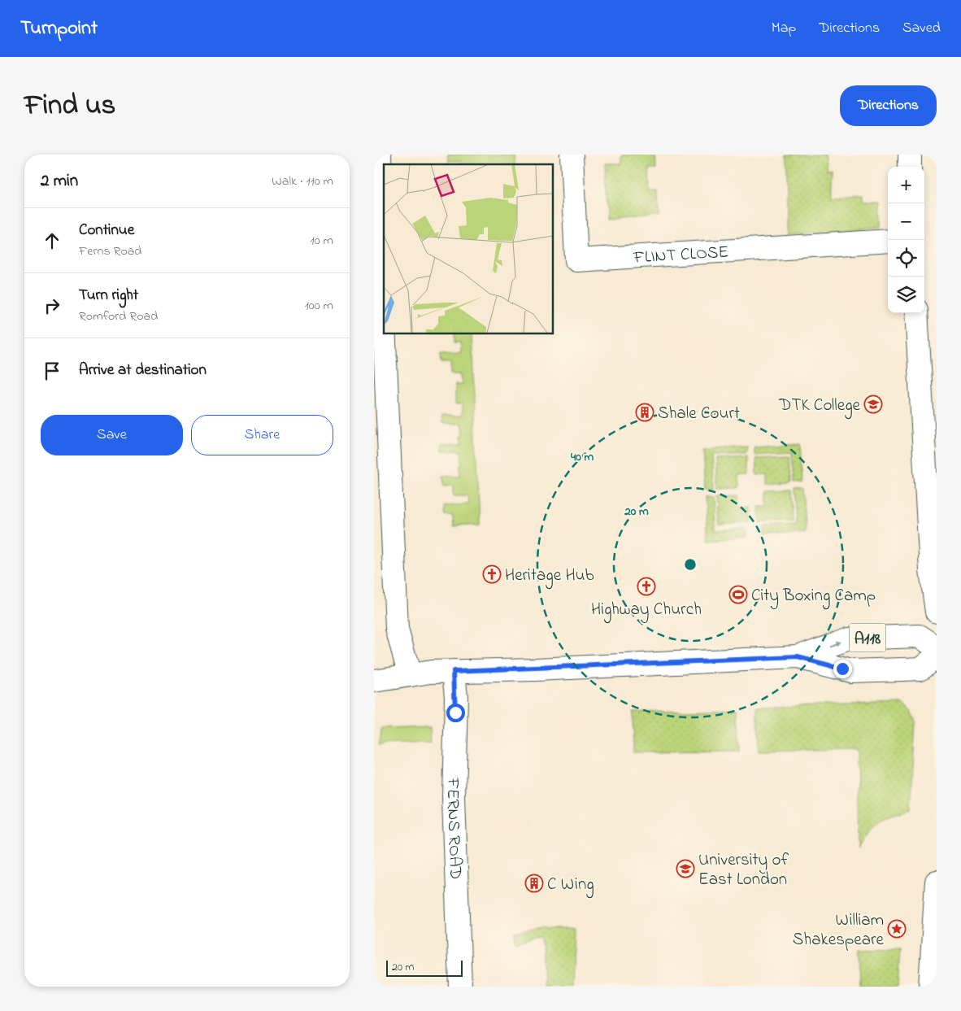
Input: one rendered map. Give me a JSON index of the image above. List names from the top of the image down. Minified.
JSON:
{"streets":{"street":["FLINT CLOSE","A118","FERNS ROAD"]},"crossings":[["A118","FERNS ROAD"]],"places":{"school or university":["DTK College","University of East London"],"building":["Shale Court","C Wing"],"church":["Heritage Hub","Highway Church"],"sports":["City Boxing Camp"],"place":["William Shakespeare"]},"scale_bar":"20 m","page":{"header":"Turnpoint","nav":["Map","Directions","Saved"],"title":"Find us","buttons":["Directions",["Save","Share"]],"heading":["2 min","Walk · 110 m"],"map_buttons":["+","−"],"list":[["Continue","Ferns Road","10 m"],["Turn right","Romford Road","100 m"],"Arrive at destination"],"scale":"20 m"},"rings":["40 m","20 m"]}
